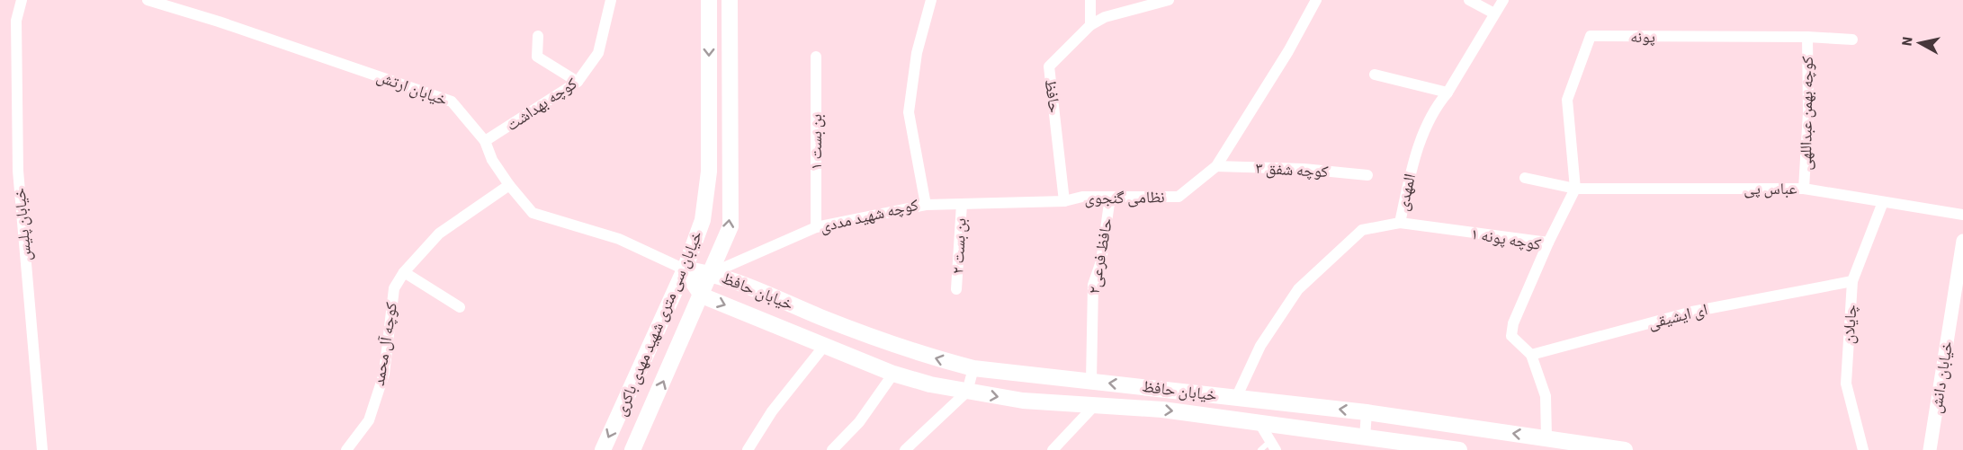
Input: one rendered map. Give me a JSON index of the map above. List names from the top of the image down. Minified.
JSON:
{"streets":{"main road":["خیابان حافظ","خیابان سی متری شهید مهدی باکری"],"street":["پونه","خیابان ارتش","حافظ","کوچه بهداشت","کوچه بهمن عبداللهی","بن بست ۱","کوچه شفق ۳","عباس پی","المهدی","نظامی گنجوی","کوچه شهید مددی","خیابان پلیس","کوچه پونه ۱","بن بست ۲","حافظ فرعی۲","ای ایشیقی","چایلان","کوچه آل محمد","خیابان دانش"]},"crossings":[["پونه","کوچه بهمن عبداللهی"],["پونه","عباس پی"],["خیابان ارتش","کوچه بهداشت"],["خیابان ارتش","خیابان حافظ"],["خیابان ارتش","خیابان سی متری شهید مهدی باکری"],["خیابان ارتش","کوچه آل محمد"],["حافظ","نظامی گنجوی"],["کوچه بهمن عبداللهی","عباس پی"],["بن بست ۱","کوچه شهید مددی"],["کوچه شفق ۳","نظامی گنجوی"],["عباس پی","چایلان"],["المهدی","کوچه پونه ۱"],["المهدی","خیابان حافظ"],["نظامی گنجوی","کوچه شهید مددی"],["نظامی گنجوی","بن بست ۲"],["نظامی گنجوی","حافظ فرعی۲"],["کوچه شهید مددی","خیابان حافظ"],["کوچه شهید مددی","خیابان سی متری شهید مهدی باکری"],["کوچه پونه ۱","ای ایشیقی"],["حافظ فرعی۲","خیابان حافظ"],["خیابان حافظ","خیابان سی متری شهید مهدی باکری"],["ای ایشیقی","چایلان"]],"north":"left"}
